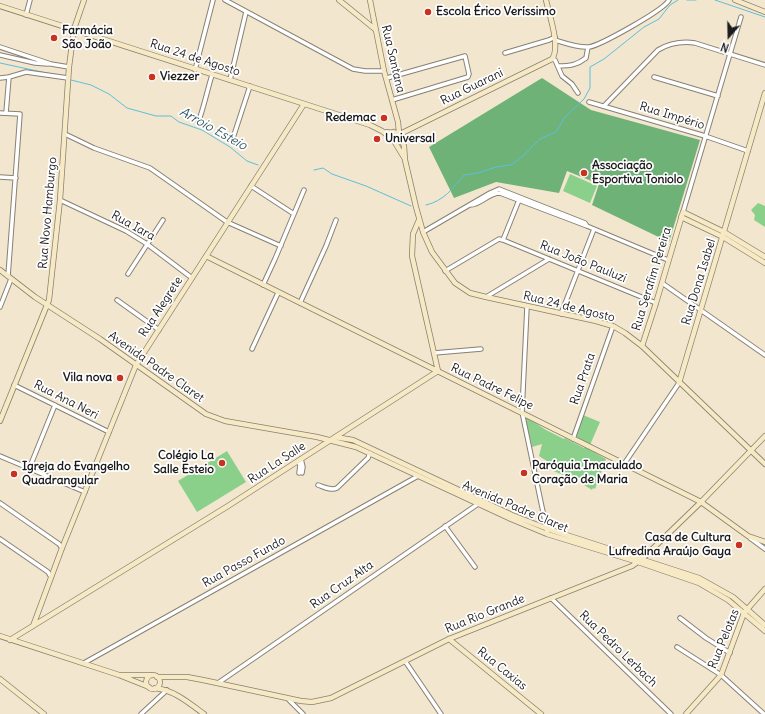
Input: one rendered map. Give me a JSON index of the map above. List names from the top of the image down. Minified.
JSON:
{"streets":{"street":["Rua 24 de Agosto","Rua Santana","Rua Guarani","Rua Império","Rua Novo Hamburgo","Rua Iara","Rua João Pauluzi","Rua Serafim Pereira","Rua Dona Isabel","Rua Alegrete","Avenida Padre Claret","Rua Prata","Rua Padre Felipe","Rua Ana Neri","Rua La Salle","Rua Passo Fundo","Rua Cruz Alta","Rua Rio Grande","Rua Pelotas","Rua Pedro Lerbach","Rua Caxias"]},"crossings":[["Rua 24 de Agosto","Rua Santana"],["Rua 24 de Agosto","Rua Guarani"],["Rua 24 de Agosto","Rua Novo Hamburgo"],["Rua 24 de Agosto","Rua Serafim Pereira"],["Rua 24 de Agosto","Rua Dona Isabel"],["Rua 24 de Agosto","Rua Alegrete"],["Rua 24 de Agosto","Rua Prata"],["Rua 24 de Agosto","Rua Rio Grande"],["Rua Santana","Rua Guarani"],["Rua Império","Rua Dona Isabel"],["Rua Novo Hamburgo","Rua Iara"],["Rua Novo Hamburgo","Avenida Padre Claret"],["Rua Novo Hamburgo","Rua Ana Neri"],["Rua Iara","Rua Alegrete"],["Rua João Pauluzi","Rua Serafim Pereira"],["Rua Dona Isabel","Rua Padre Felipe"],["Rua Alegrete","Avenida Padre Claret"],["Rua Alegrete","Rua Padre Felipe"],["Rua Alegrete","Rua Ana Neri"],["Rua Alegrete","Rua La Salle"],["Avenida Padre Claret","Rua La Salle"],["Avenida Padre Claret","Rua Passo Fundo"],["Avenida Padre Claret","Rua Cruz Alta"],["Avenida Padre Claret","Rua Rio Grande"],["Avenida Padre Claret","Rua Pelotas"],["Rua Prata","Rua Padre Felipe"],["Rua Padre Felipe","Rua La Salle"],["Rua Padre Felipe","Rua Rio Grande"],["Rua Cruz Alta","Rua Rio Grande"],["Rua Rio Grande","Rua Pedro Lerbach"],["Rua Rio Grande","Rua Caxias"]],"water":["Arroio Esteio"],"places":["Escola Érico Veríssimo","Farmácia São João","Viezzer","Redemac","Universal","Associação Esportiva Toniolo","Vila nova","Colégio La Salle Esteio","Paróquia Imaculado Coração de Maria","Igreja do Evangelho Quadrangular","Casa de Cultura Lufredina Araújo Gaya"],"north":"bottom"}
